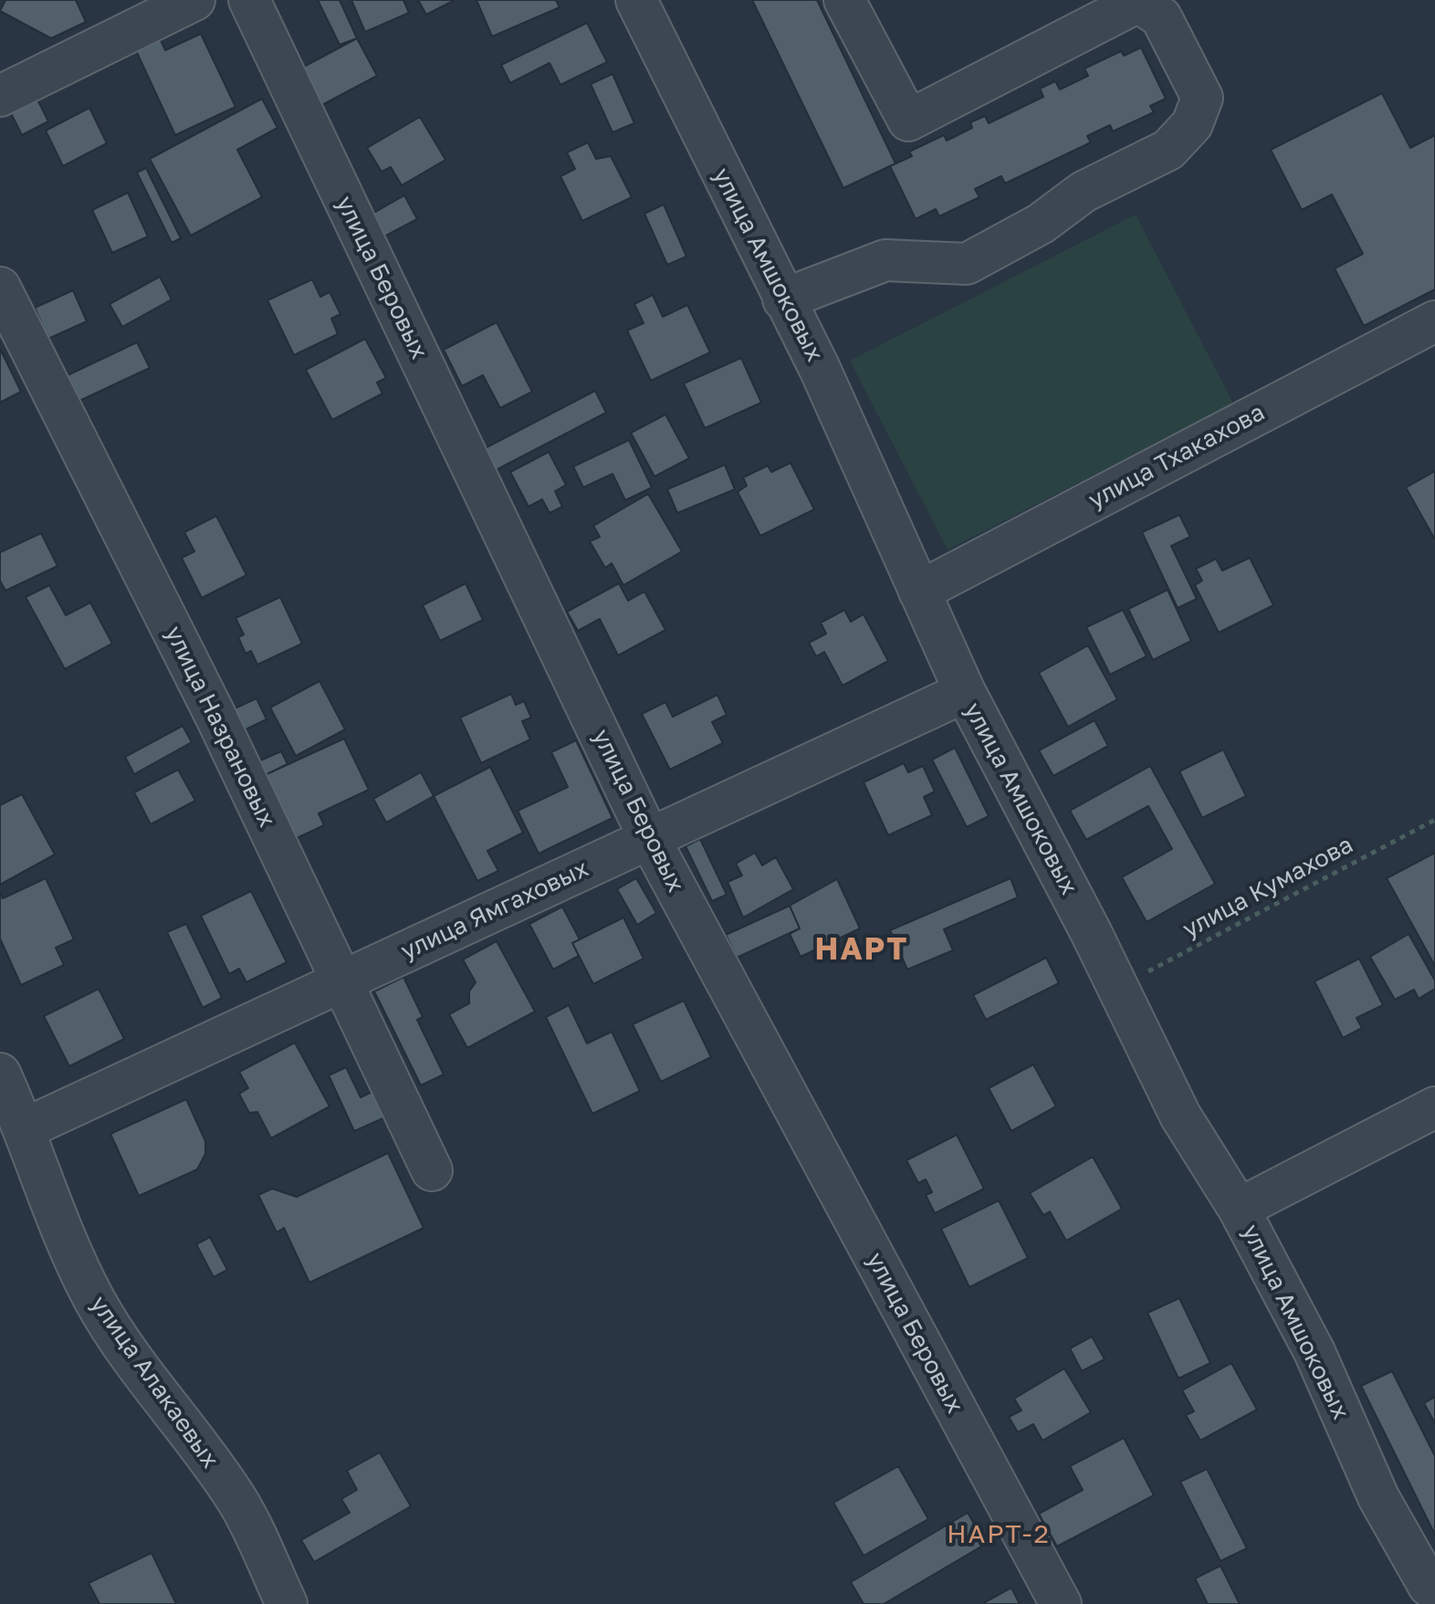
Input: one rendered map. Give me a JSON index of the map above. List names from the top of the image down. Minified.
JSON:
{"streets":{"street":["улица Амшоковых","улица Беровых","улица Тхакахова","улица Назрановых","улица Ямгаховых","улица Алакаевых"],"path":["улица Кумахова"]},"crossings":[["улица Амшоковых","улица Тхакахова"],["улица Амшоковых","улица Кумахова"],["улица Амшоковых","улица Ямгаховых"],["улица Беровых","улица Ямгаховых"],["улица Назрановых","улица Ямгаховых"],["улица Ямгаховых","улица Алакаевых"]],"districts":["НАРТ","НАРТ-2"]}
